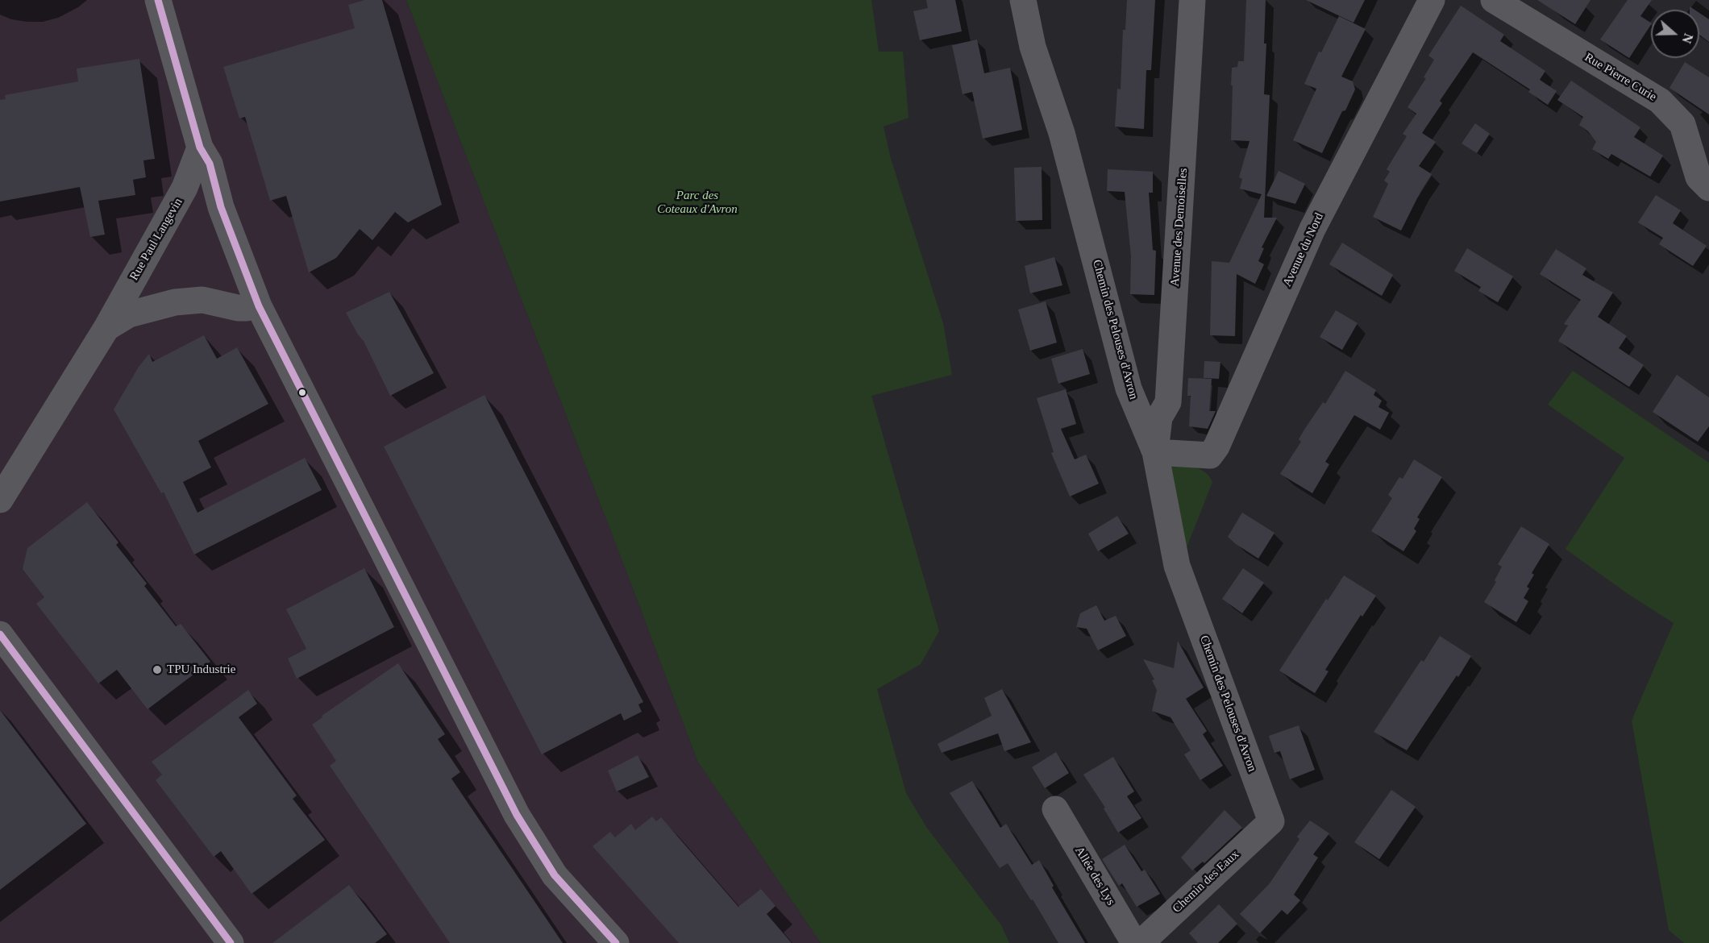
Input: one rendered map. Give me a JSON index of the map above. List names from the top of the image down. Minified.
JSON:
{"streets":{"street":["Rue Pierre Curie","Avenue des Demoiselles","Rue Paul Langevin","Avenue du Nord","Chemin des Pelouses d'Avron","Allée des Lys","Chemin des Eaux"]},"crossings":[["Avenue des Demoiselles","Avenue du Nord"],["Avenue des Demoiselles","Chemin des Pelouses d'Avron"],["Avenue du Nord","Chemin des Pelouses d'Avron"],["Chemin des Pelouses d'Avron","Chemin des Eaux"]],"parks":["Parc des Coteaux d'Avron"],"places":["TPU Industrie"],"north":"right"}
